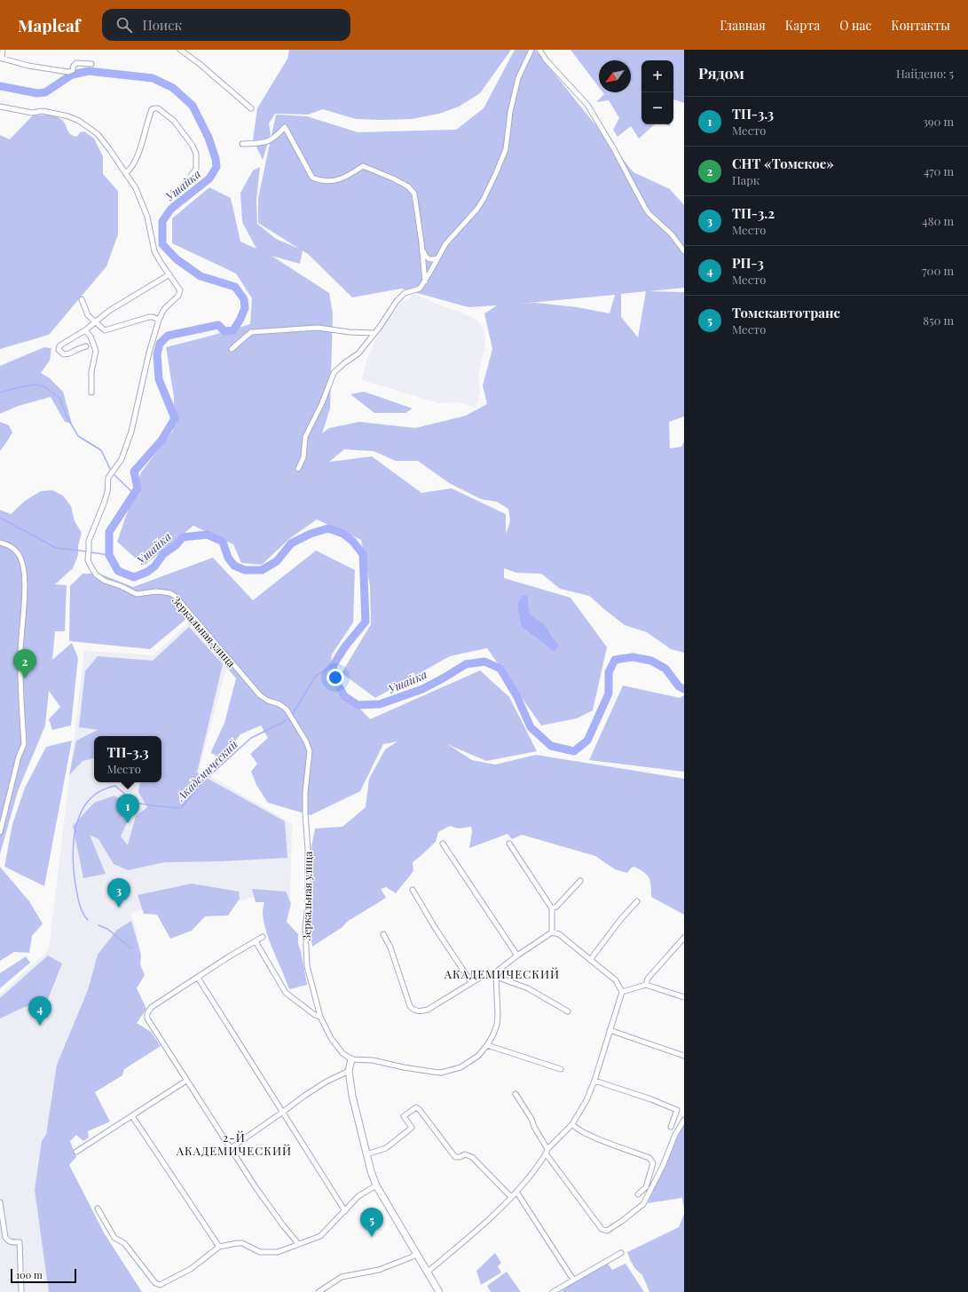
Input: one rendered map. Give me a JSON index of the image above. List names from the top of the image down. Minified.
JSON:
{"streets":{"street":["Зеркальная улица"]},"districts":["АКАДЕМИЧЕСКИЙ","2-Й АКАДЕМИЧЕСКИЙ"],"water":["Ушайка","Академический"],"scale_bar":"100 m","north":"bottom left","page":{"header":"Mapleaf","search":"Поиск","nav":["Главная","Карта","О нас","Контакты"],"heading":["Рядом","Найдено: 5"],"map_buttons":["+","−"],"list":[{"mark":"1","name":"ТП-3.3","note":"Место","value":"390 m"},{"mark":"2","name":"СНТ «Томское»","note":"Парк","value":"470 m"},{"mark":"3","name":"ТП-3.2","note":"Место","value":"480 m"},{"mark":"4","name":"РП-3","note":"Место","value":"700 m"},{"mark":"5","name":"Томскавтотранс","note":"Место","value":"850 m"}],"pins":["2","1","3","4","5"],"popup":["ТП-3.3","Место"],"scale":"100 m"}}
